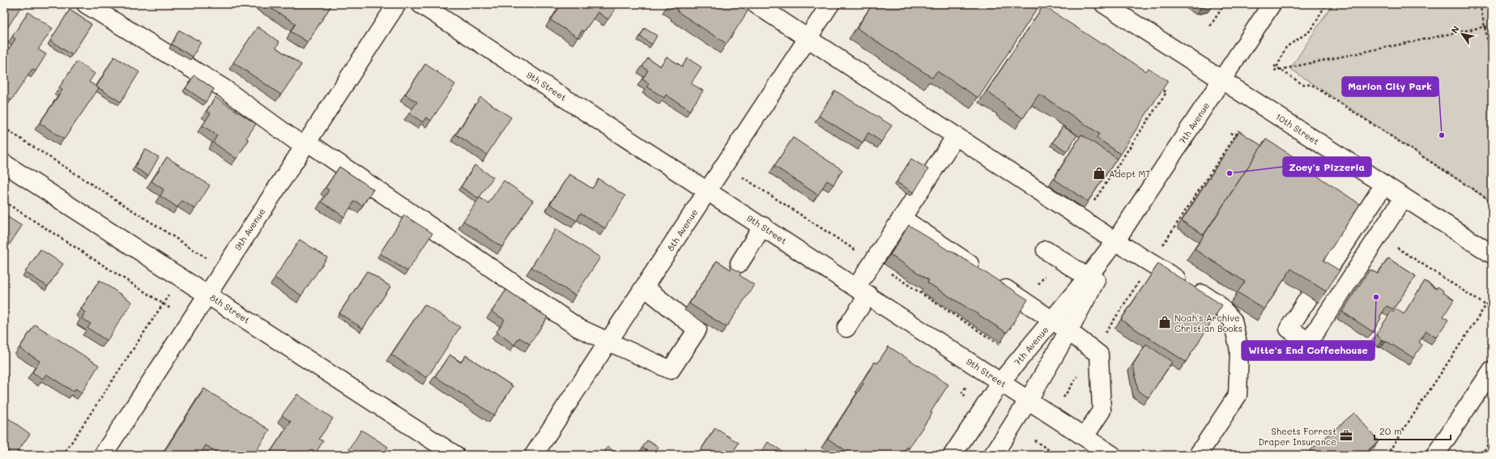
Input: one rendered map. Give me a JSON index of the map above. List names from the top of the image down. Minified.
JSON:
{"streets":{"street":["9th Street","7th Avenue","10th Street","9th Avenue","8th Avenue","8th Street"]},"crossings":[["9th Street","7th Avenue"],["9th Street","8th Avenue"],["7th Avenue","10th Street"],["9th Avenue","8th Street"]],"places":{"other":["Marion City Park","Zoey's Pizzeria","Witte's End Coffeehouse"],"shop":["Adept MT","Noah's Archive Christian Books"],"office":["Sheets Forrest Draper Insurance"]},"scale_bar":"20 m","north":"top left"}
